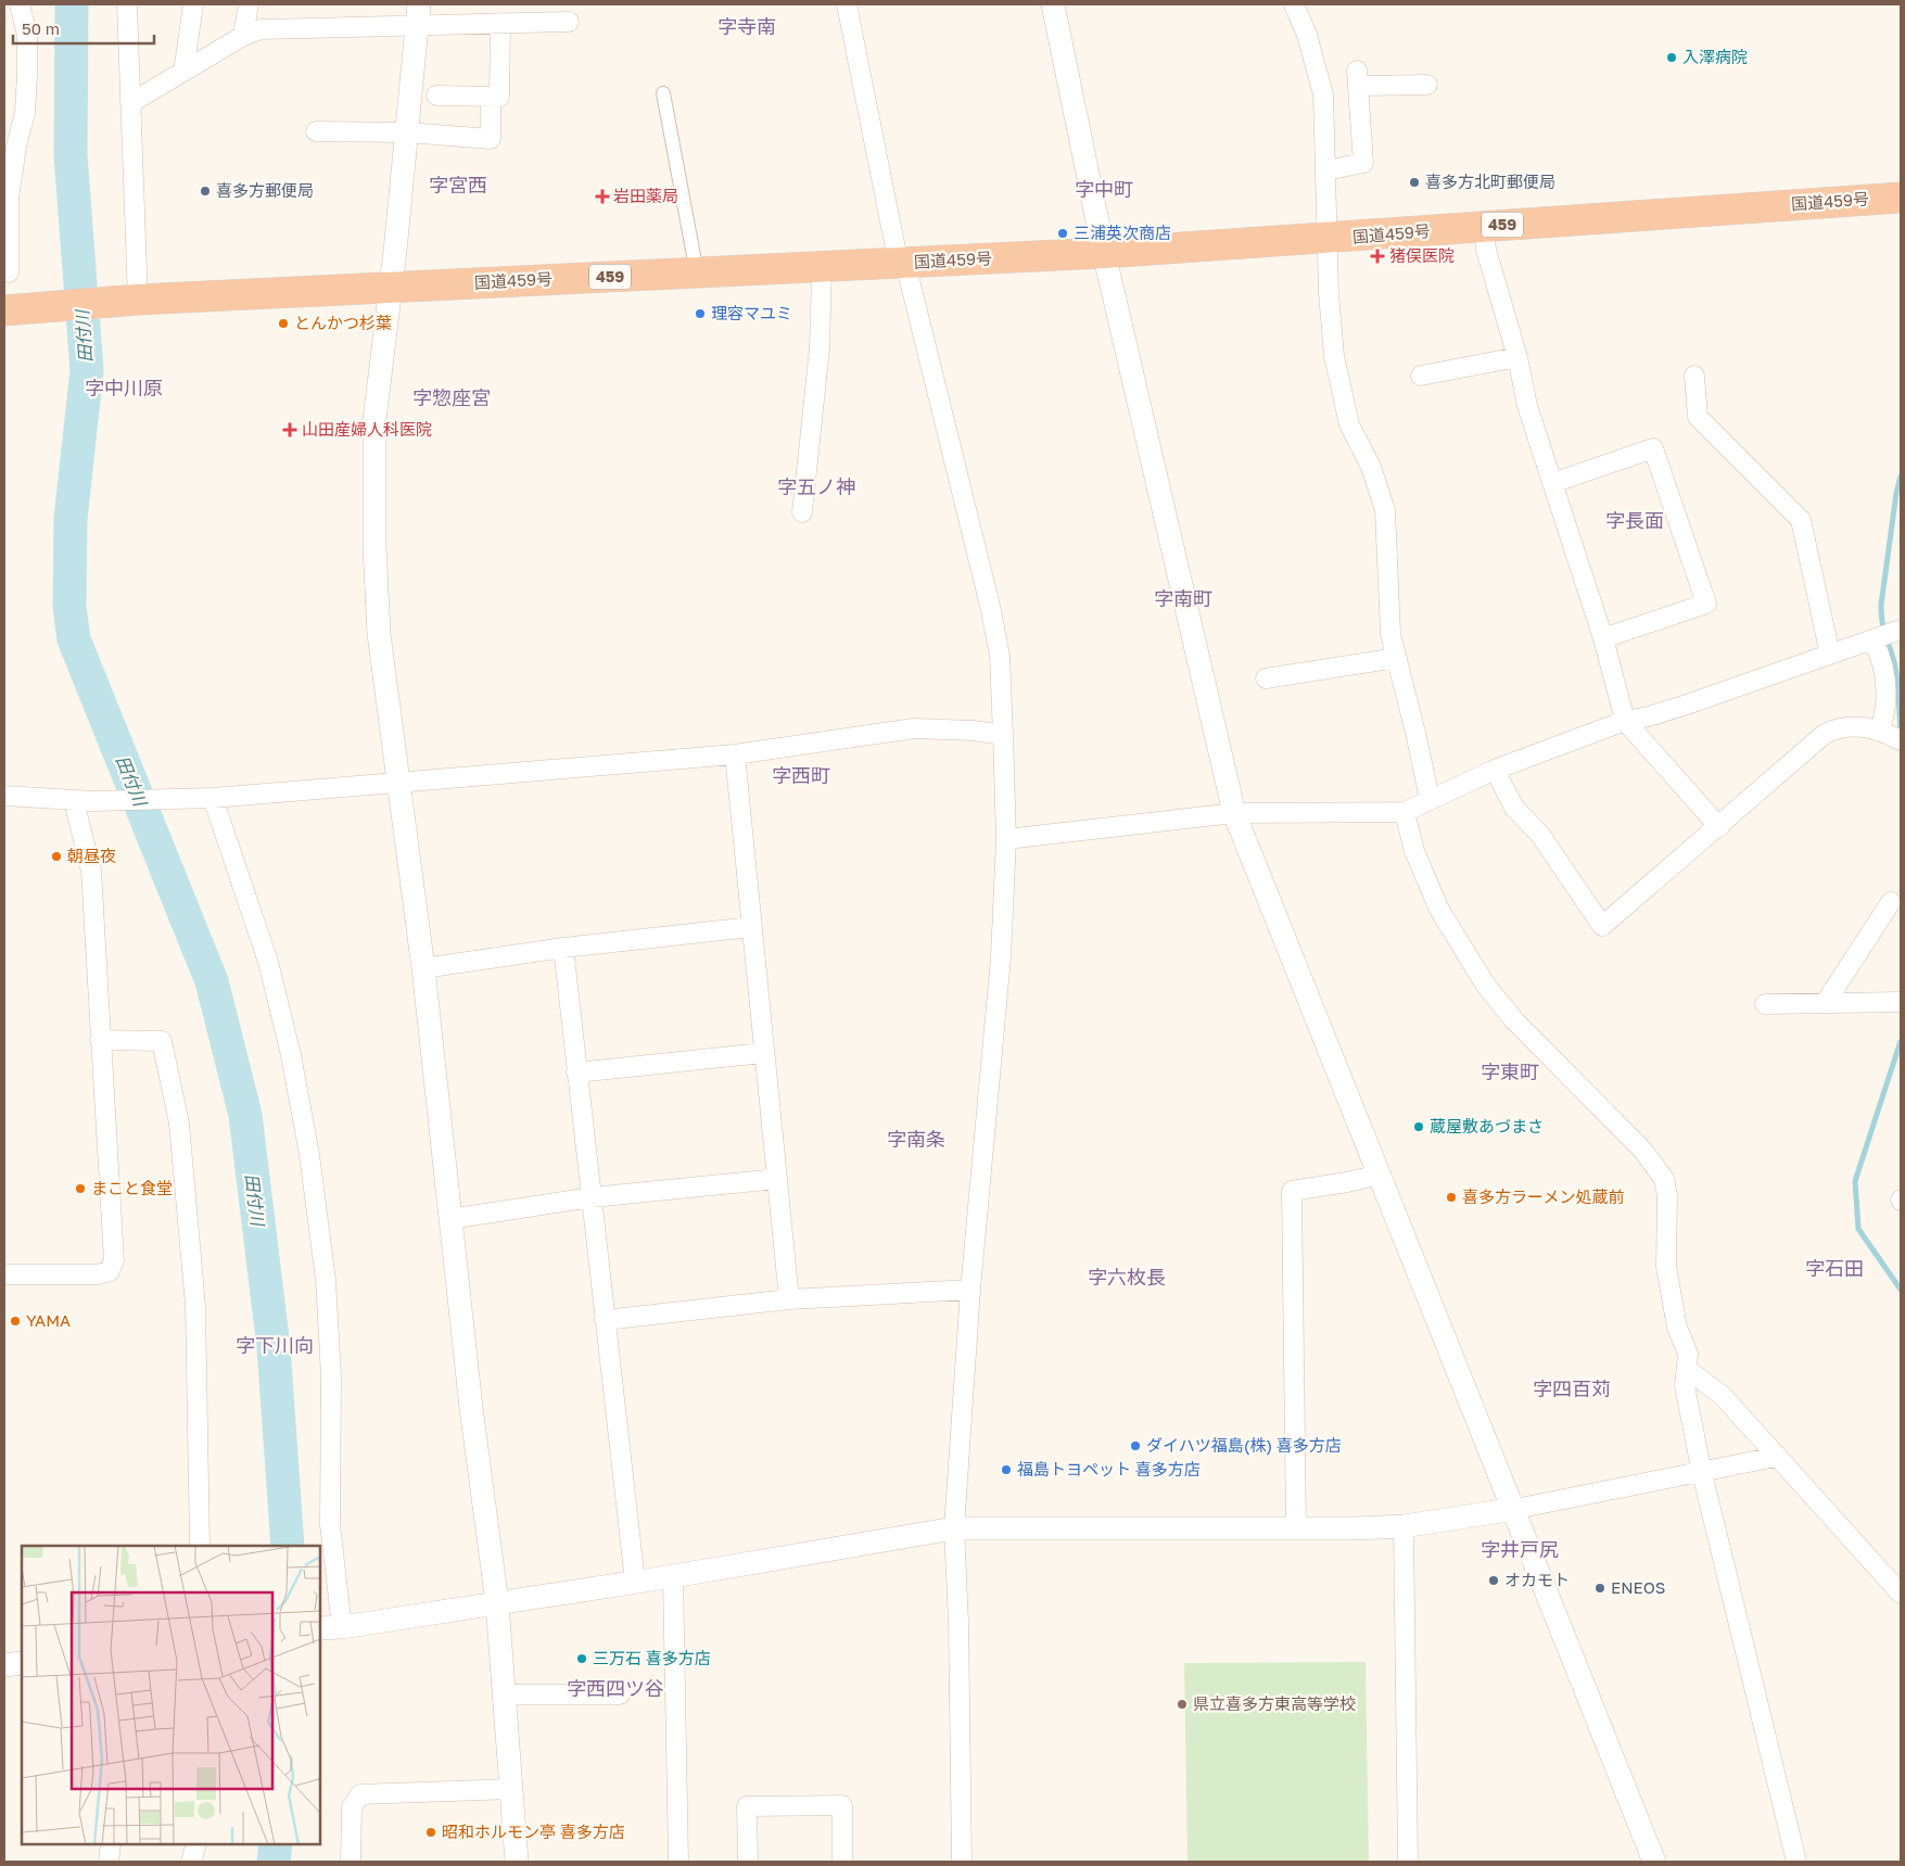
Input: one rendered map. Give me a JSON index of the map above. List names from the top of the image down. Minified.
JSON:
{"streets":{"highway":["国道459号","459"]},"districts":["字寺南","字宮西","字中町","字中川原","字惣座宮","字五ノ神","字長面","字南町","字西町","字東町","字南条","字石田","字六枚長","字下川向","字四百苅","字井戸尻","字西四ツ谷"],"water":["田付川"],"places":{"other":["入澤病院","喜多方北町郵便局","喜多方郵便局","三浦英次商店","理容マユミ","とんかつ杉葉","朝昼夜","蔵屋敷あづまさ","まこと食堂","喜多方ラーメン処蔵前","YAMA","ダイハツ福島(株) 喜多方店","福島トヨペット 喜多方店","オカモト","ENEOS","三万石 喜多方店","県立喜多方東高等学校","昭和ホルモン亭 喜多方店"],"health":["岩田薬局","猪俣医院","山田産婦人科医院"]},"scale_bar":"50 m"}
